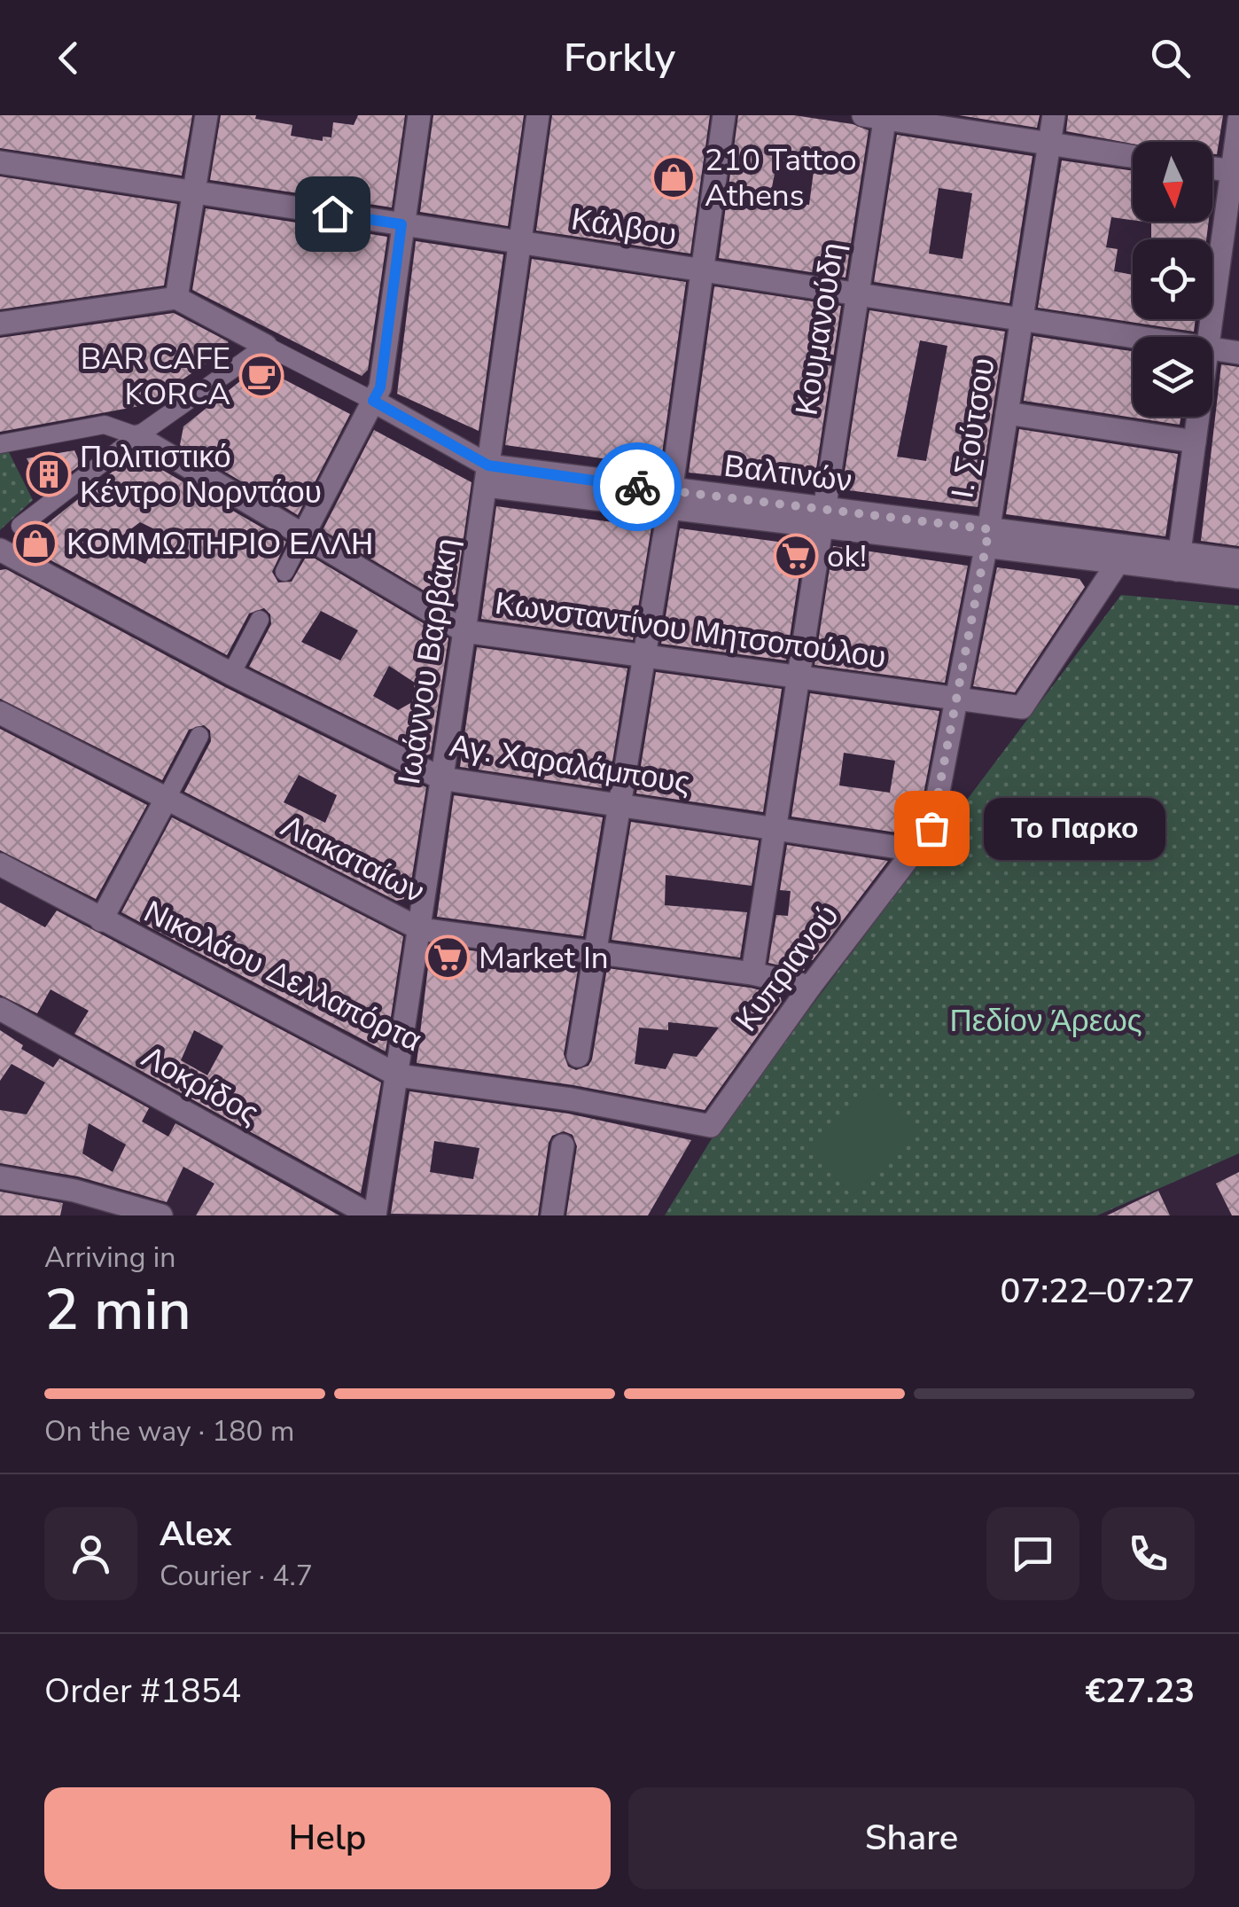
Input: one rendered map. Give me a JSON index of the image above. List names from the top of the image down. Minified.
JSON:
{"streets":{"street":["Κάλβου","Κουμανούδη","Ι. Σούτσου","Βαλτινών","Κωνσταντίνου Μητσοπούλου","Ιωάννου Βαρβάκη","Αγ. Χαραλάμπους","Λιακαταίων","Κυπριανού","Νικολάου Δελλαπόρτα","Λοκρίδος"]},"crossings":[["Κάλβου","Κουμανούδη"],["Κάλβου","Ι. Σούτσου"],["Κάλβου","Ιωάννου Βαρβάκη"],["Κουμανούδη","Βαλτινών"],["Κουμανούδη","Κωνσταντίνου Μητσοπούλου"],["Κουμανούδη","Αγ. Χαραλάμπους"],["Κουμανούδη","Λιακαταίων"],["Ι. Σούτσου","Βαλτινών"],["Ι. Σούτσου","Κωνσταντίνου Μητσοπούλου"],["Ι. Σούτσου","Αγ. Χαραλάμπους"],["Ι. Σούτσου","Κυπριανού"],["Βαλτινών","Κωνσταντίνου Μητσοπούλου"],["Βαλτινών","Ιωάννου Βαρβάκη"],["Κωνσταντίνου Μητσοπούλου","Ιωάννου Βαρβάκη"],["Ιωάννου Βαρβάκη","Αγ. Χαραλάμπους"],["Ιωάννου Βαρβάκη","Λιακαταίων"],["Ιωάννου Βαρβάκη","Νικολάου Δελλαπόρτα"],["Ιωάννου Βαρβάκη","Λοκρίδος"],["Αγ. Χαραλάμπους","Κυπριανού"],["Λιακαταίων","Κυπριανού"],["Κυπριανού","Νικολάου Δελλαπόρτα"]],"parks":["Πεδίον Άρεως"],"places":{"shop":["210 Tattoo Athens","ΚΟΜΜΩΤΗΡΙΟ ΕΛΛΗ"],"cafe":["BAR CAFE KORCA"],"building":["Πολιτιστικό Κέντρο Νορντάου"],"supermarket":["ok!","Market In"],"other":["Το Παρκο"]},"north":"bottom","page":{"header":"Forkly","bubble":"Το Παρκο","heading":["2 min","Arriving in","07:22–07:27"],"panel":["Alex","Courier · 4.7","Order #1854","€27.23"],"bar":"On the way · 180 m","buttons":["Help","Share"]}}
